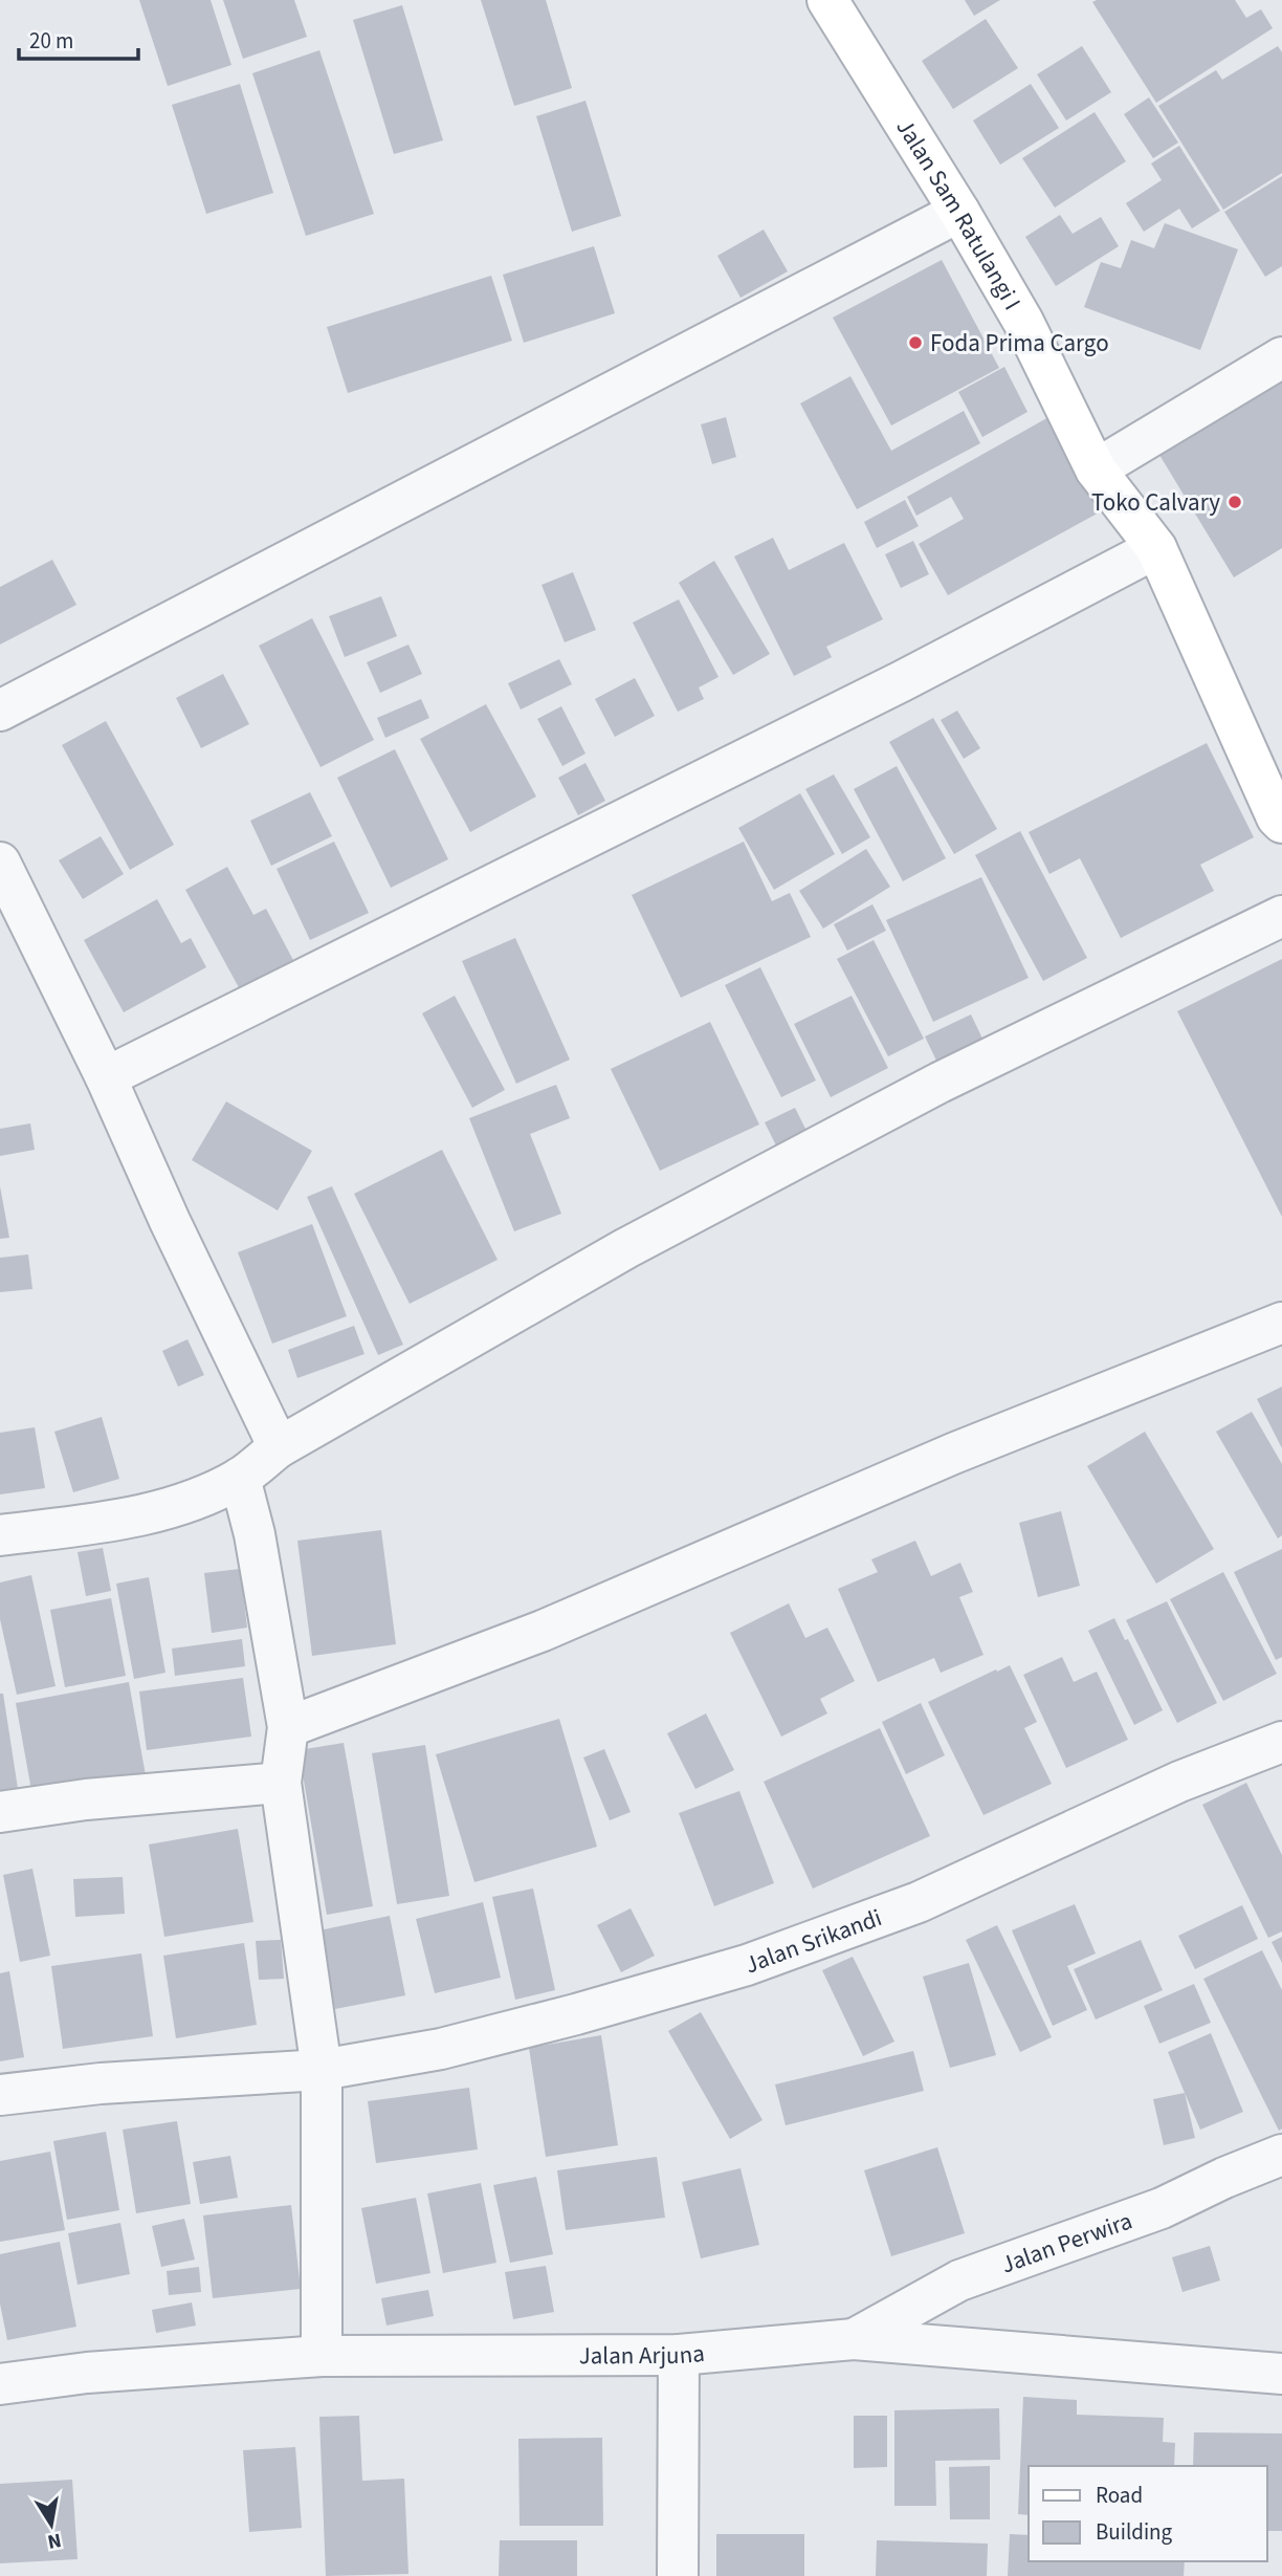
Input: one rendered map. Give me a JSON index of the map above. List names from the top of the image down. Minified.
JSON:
{"streets":{"main road":["Jalan Sam Ratulangi I"],"street":["Jalan Srikandi","Jalan Perwira","Jalan Arjuna"]},"crossings":[["Jalan Perwira","Jalan Arjuna"]],"places":["Foda Prima Cargo","Toko Calvary"],"legend":["Road","Building"],"scale_bar":"20 m","north":"bottom"}
